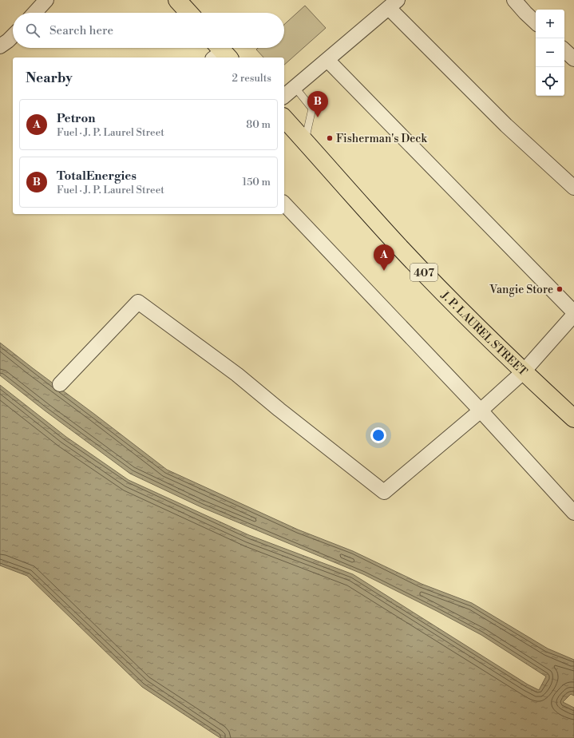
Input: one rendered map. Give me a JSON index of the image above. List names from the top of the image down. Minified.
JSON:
{"streets":{"main road":["407","J. P. LAUREL STREET"]},"places":["Fisherman's Deck","Vangie Store"],"page":{"map_buttons":["+","−"],"search":"Search here","heading":["Nearby","2 results"],"pins":["B","A"],"list":[{"mark":"A","name":"Petron","note":"Fuel · J. P. Laurel Street","value":"80 m"},{"mark":"B","name":"TotalEnergies","note":"Fuel · J. P. Laurel Street","value":"150 m"}]}}
